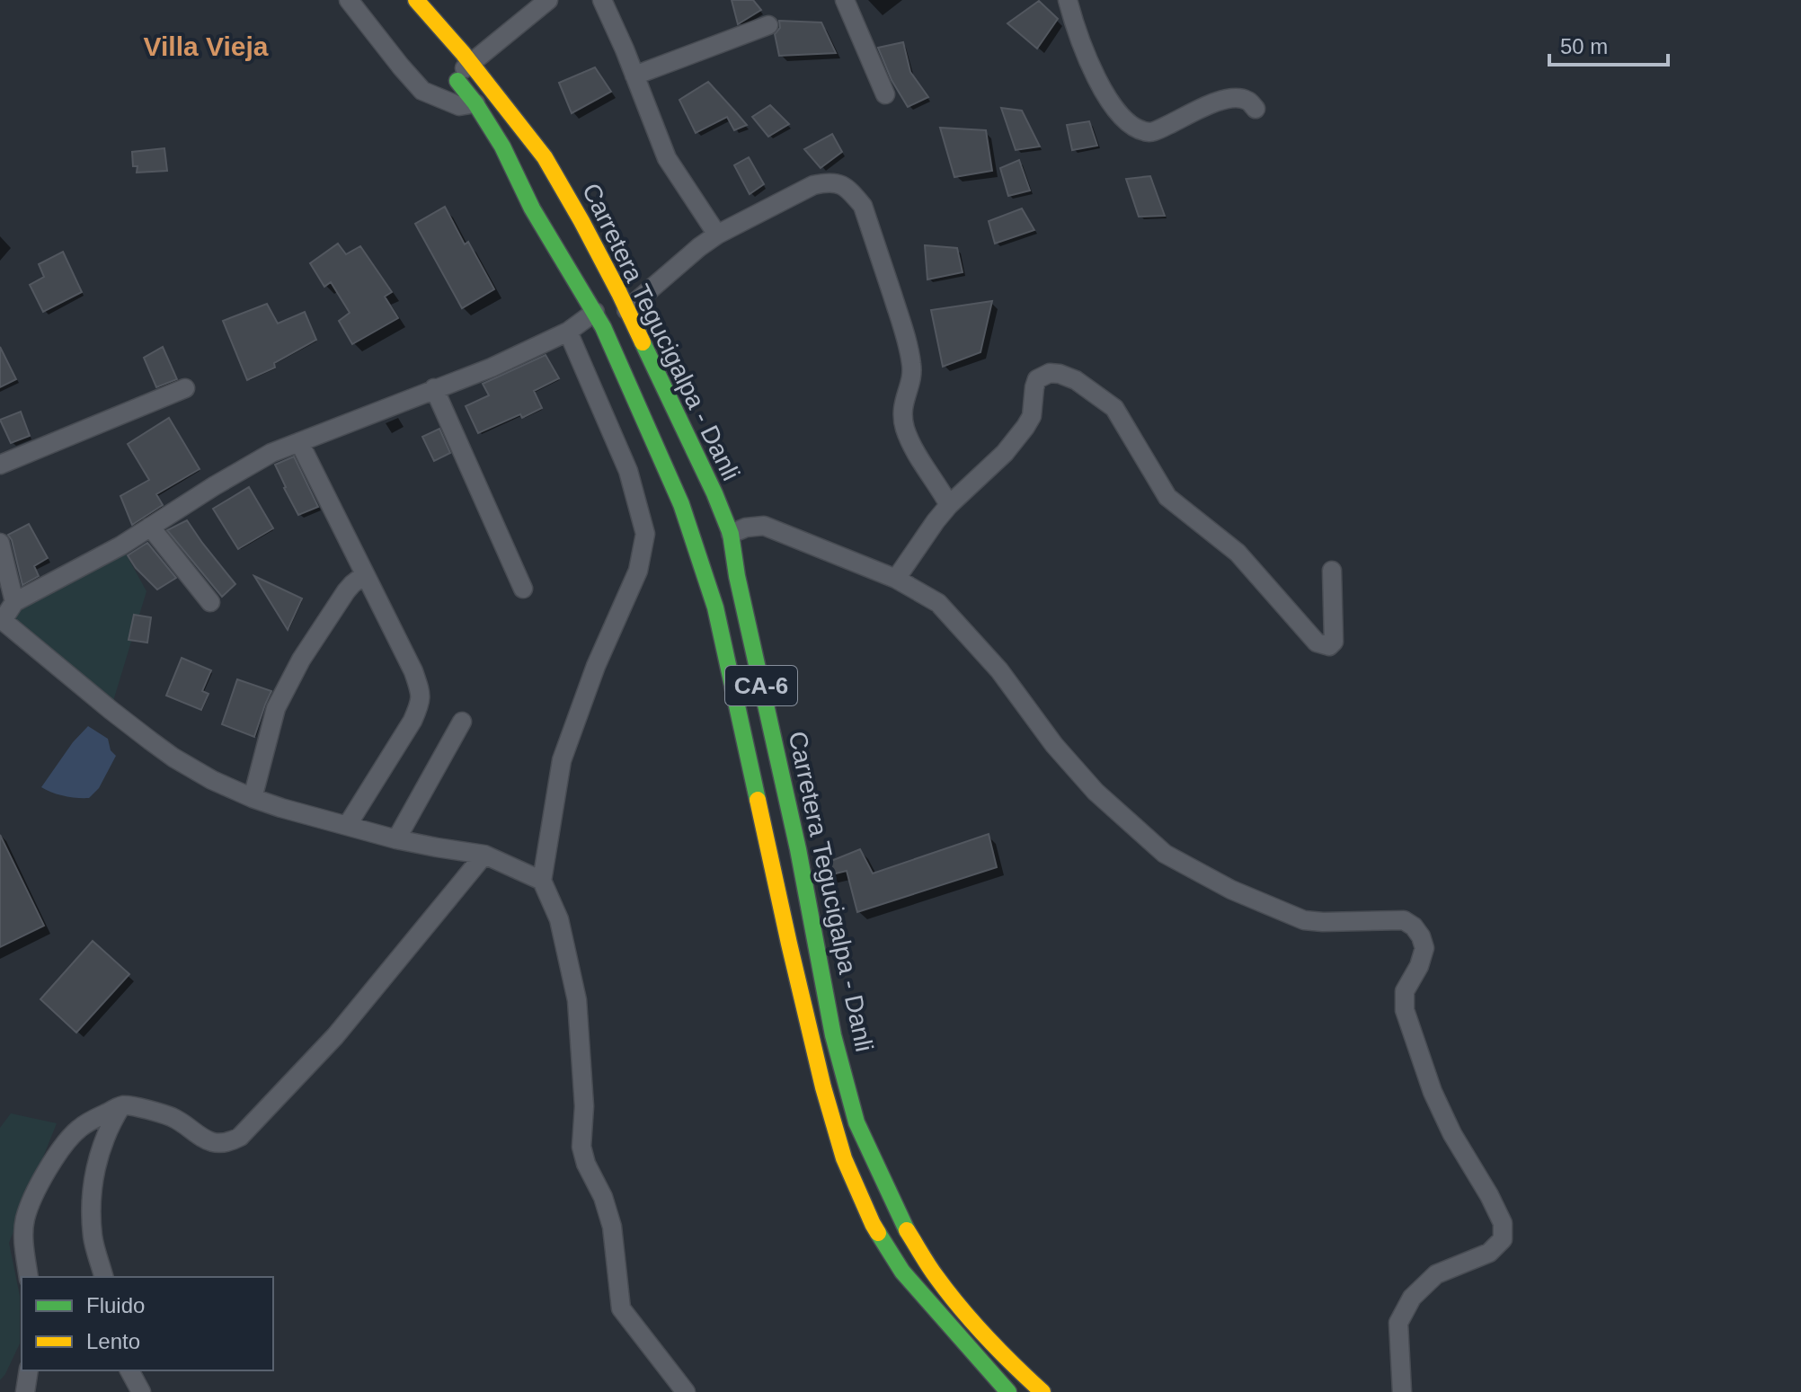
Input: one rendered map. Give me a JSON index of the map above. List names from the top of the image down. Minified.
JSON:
{"streets":{"highway":["Carretera Tegucigalpa - Danli","CA-6"]},"districts":["Villa Vieja"],"legend":["Fluido","Lento"],"scale_bar":"50 m"}
